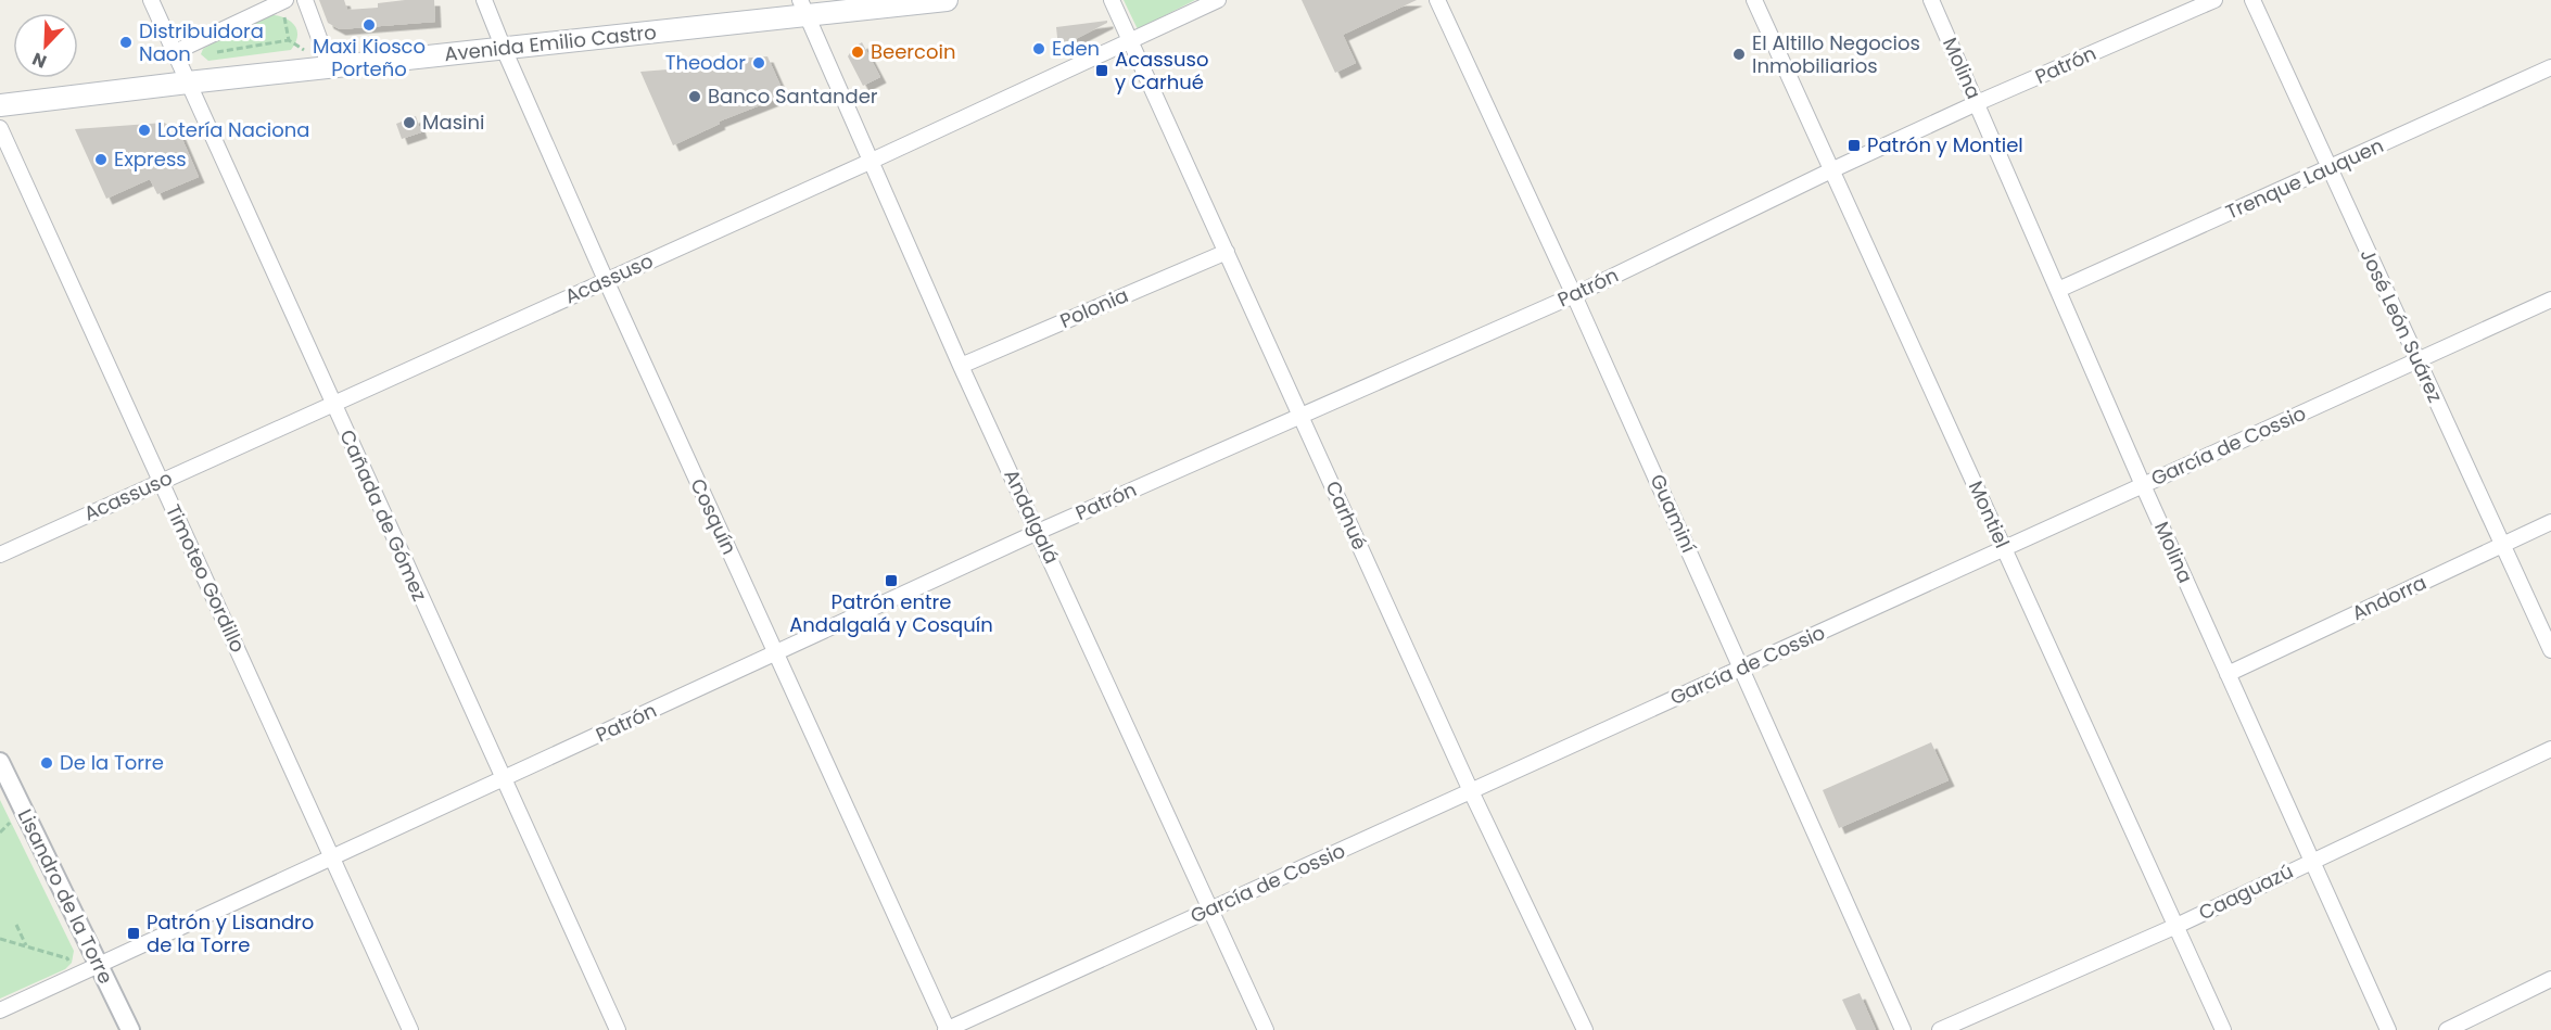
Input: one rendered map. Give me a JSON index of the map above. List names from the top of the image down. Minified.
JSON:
{"streets":{"main road":["Avenida Emilio Castro"],"street":["Patrón","Molina","Trenque Lauquen","Acassuso","Polonia","José León Suárez","García de Cossio","Guaminí","Montiel","Cañada de Gómez","Carhué","Cosquín","Andalgalá","Timoteo Gordillo","Andorra","Caaguazú","Lisandro de la Torre"]},"crossings":[["Avenida Emilio Castro","Cañada de Gómez"],["Avenida Emilio Castro","Cosquín"],["Avenida Emilio Castro","Andalgalá"],["Patrón","Molina"],["Patrón","Guaminí"],["Patrón","Montiel"],["Patrón","Cañada de Gómez"],["Patrón","Carhué"],["Patrón","Cosquín"],["Patrón","Andalgalá"],["Patrón","Timoteo Gordillo"],["Patrón","Lisandro de la Torre"],["Molina","Trenque Lauquen"],["Molina","García de Cossio"],["Molina","Andorra"],["Molina","Caaguazú"],["Trenque Lauquen","José León Suárez"],["Acassuso","Cañada de Gómez"],["Acassuso","Carhué"],["Acassuso","Cosquín"],["Acassuso","Andalgalá"],["Acassuso","Timoteo Gordillo"],["Polonia","Carhué"],["Polonia","Andalgalá"],["José León Suárez","García de Cossio"],["José León Suárez","Andorra"],["García de Cossio","Guaminí"],["García de Cossio","Montiel"],["García de Cossio","Carhué"],["García de Cossio","Cosquín"],["García de Cossio","Andalgalá"],["Montiel","Caaguazú"]],"places":{"other":["Maxi Kiosco Porteño","Distribuidora Naon","Eden","Beercoin","El Altillo Negocios Inmobiliarios","Theodor","Banco Santander","Masini","Lotería Naciona","Express","De la Torre"],"transit":["Acassuso y Carhué","Patrón y Montiel","Patrón entre Andalgalá y Cosquín","Patrón y Lisandro de la Torre"]},"north":"bottom left"}
